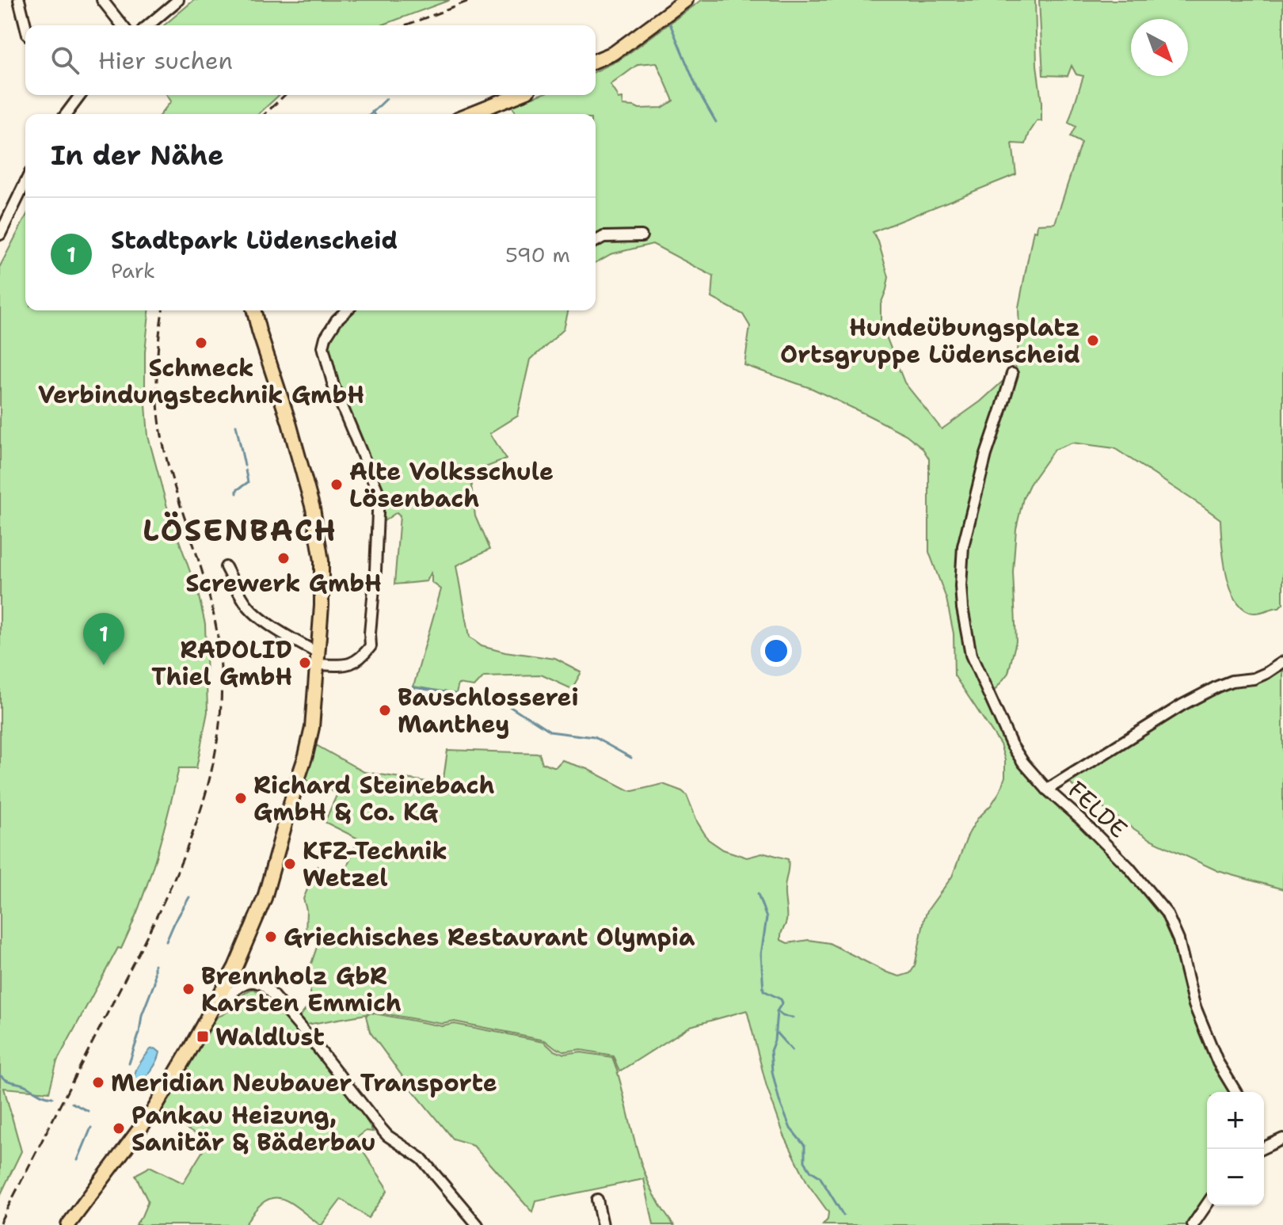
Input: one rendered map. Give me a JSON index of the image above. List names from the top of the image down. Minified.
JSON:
{"streets":{"street":["FELDE"]},"districts":["LÖSENBACH"],"places":{"other":["Hundeübungsplatz Ortsgruppe Lüdenscheid","Schmeck Verbindungstechnik GmbH","Alte Volksschule Lösenbach","Screwerk GmbH","RADOLID Thiel GmbH","Bauschlosserei Manthey","Richard Steinebach GmbH & Co. KG","KFZ-Technik Wetzel","Griechisches Restaurant Olympia","Brennholz GbR Karsten Emmich","Meridian Neubauer Transporte","Pankau Heizung, Sanitär & Bäderbau"],"transit":["Waldlust"]},"north":"bottom right","page":{"search":"Hier suchen","heading":"In der Nähe","list":[{"mark":"1","name":"Stadtpark Lüdenscheid","note":"Park","value":"590 m"}],"pins":"1","map_buttons":["+","−"]}}
